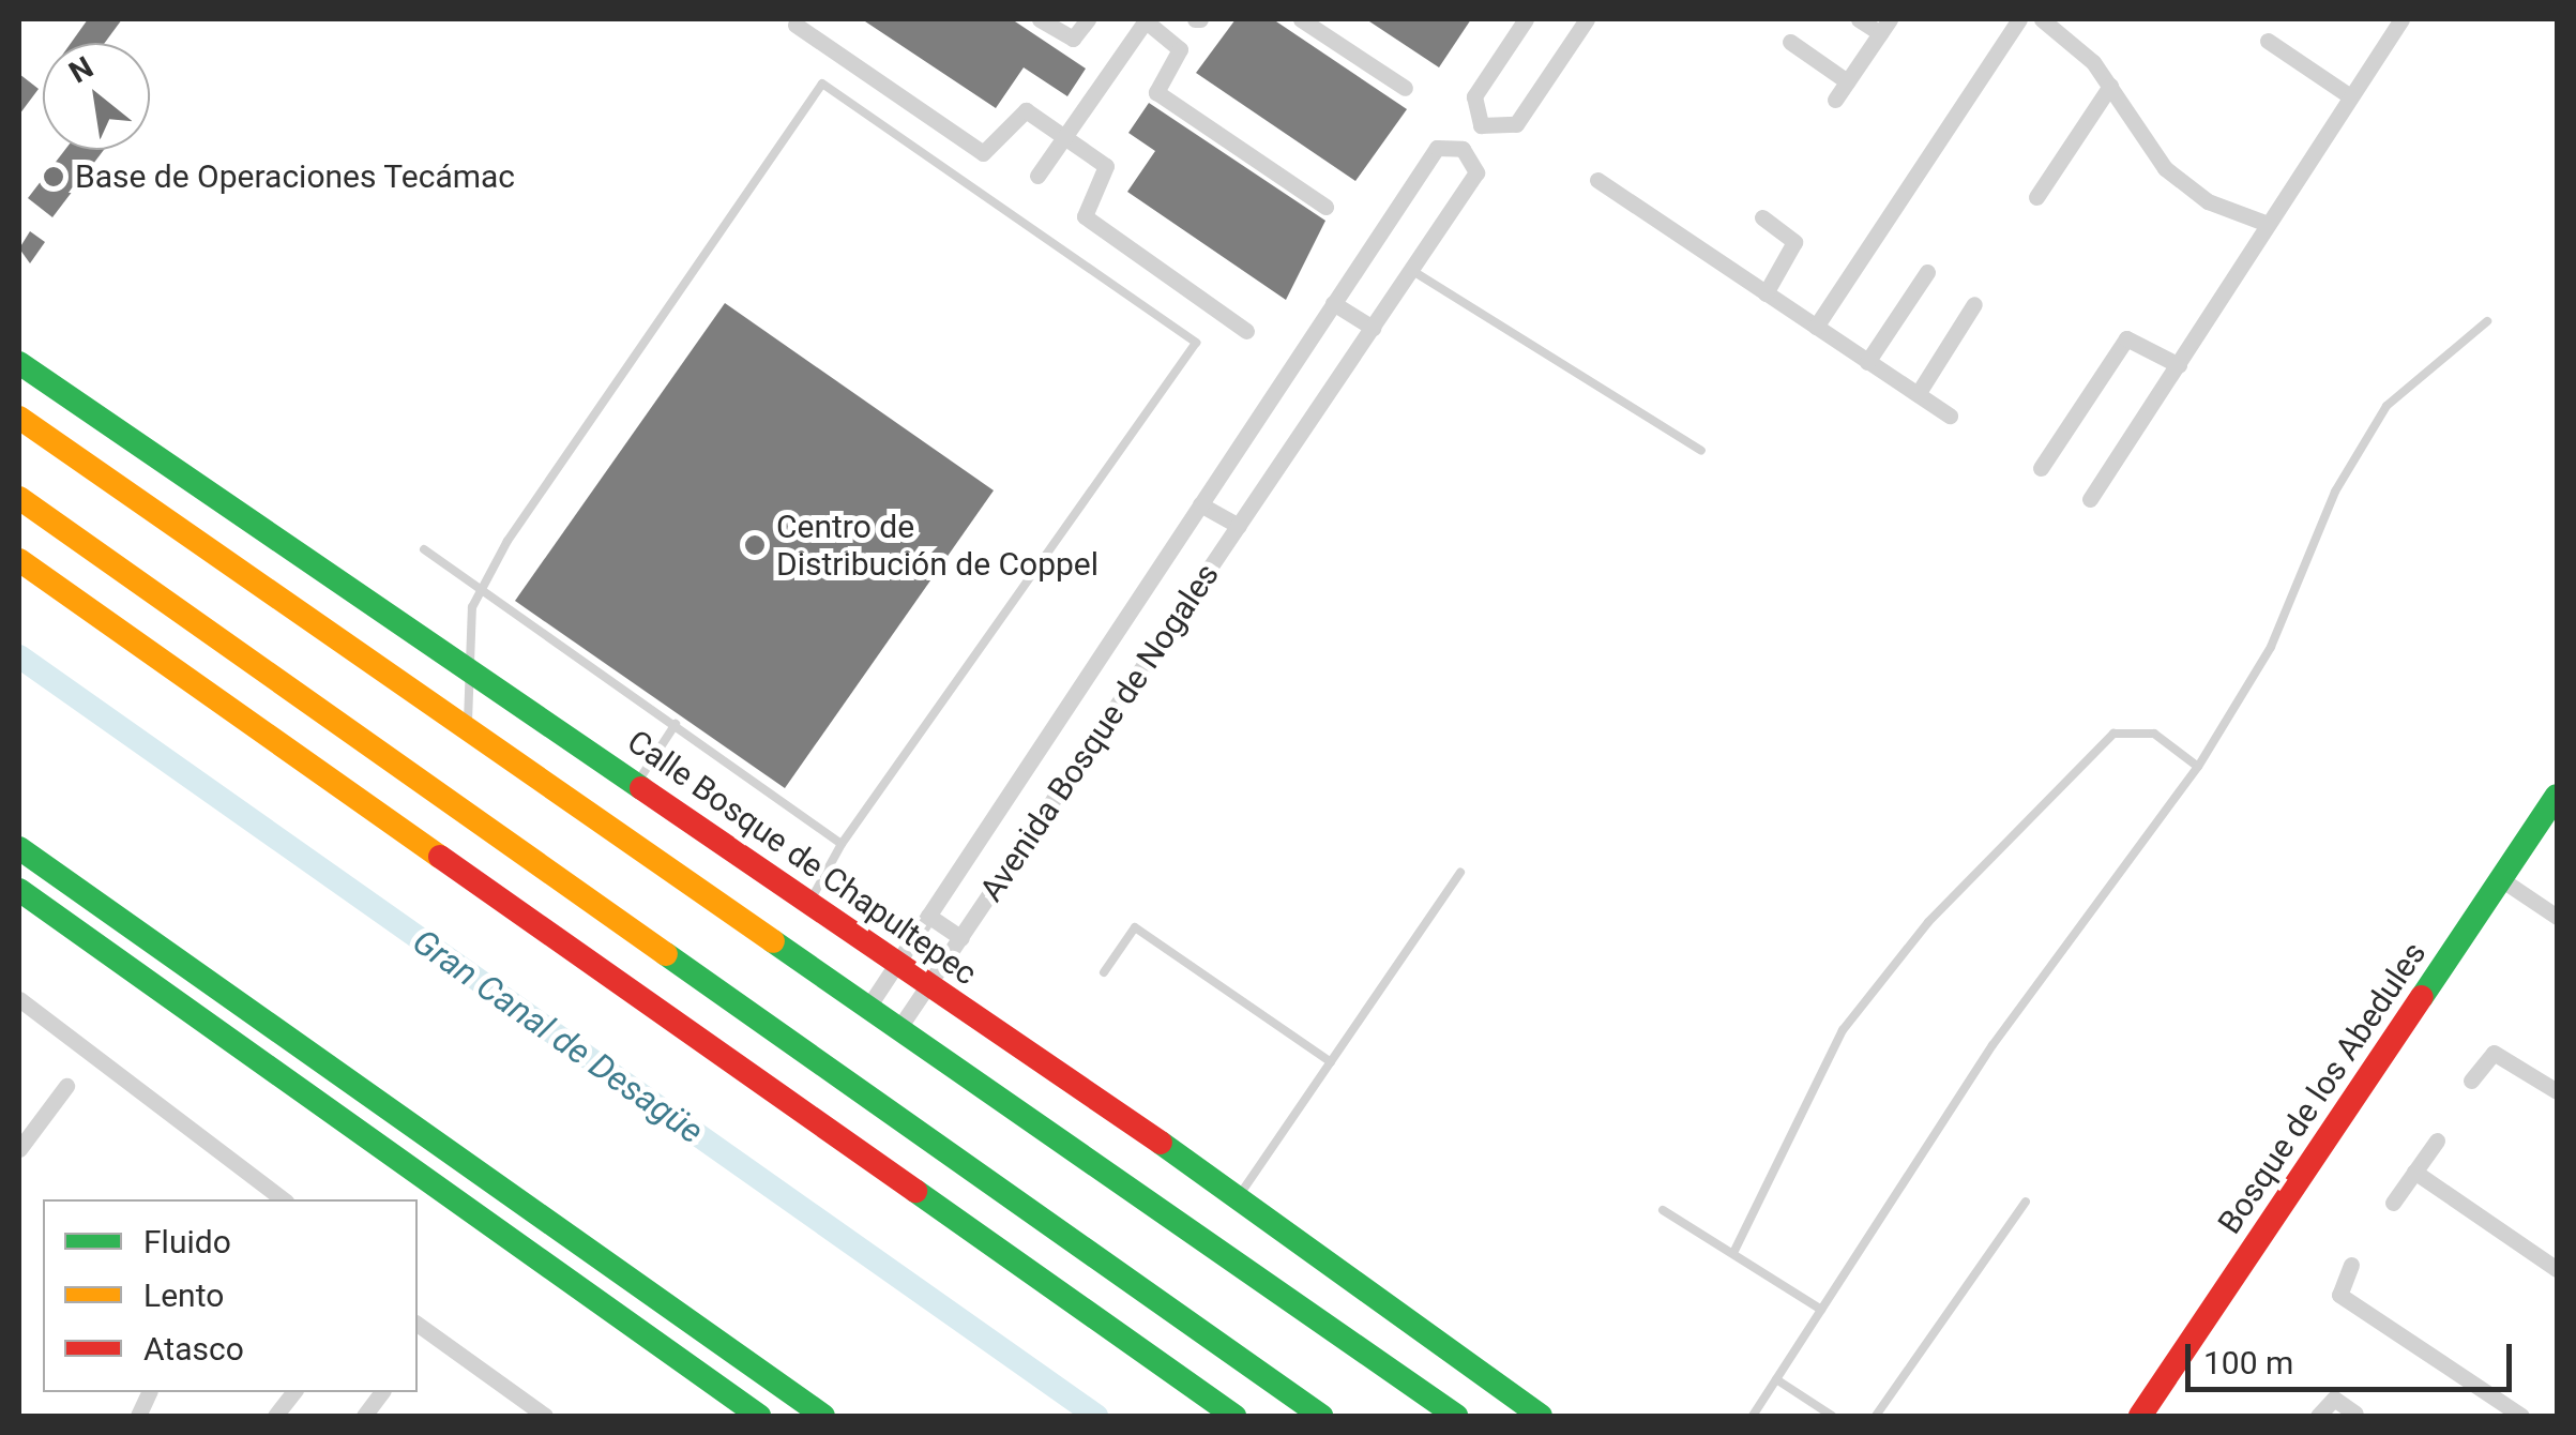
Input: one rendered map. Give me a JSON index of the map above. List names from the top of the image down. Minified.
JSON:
{"streets":{"main road":["Calle Bosque de Chapultepec","Bosque de los Abedules"],"street":["Avenida Bosque de Nogales"]},"crossings":[["Avenida Bosque de Nogales","Calle Bosque de Chapultepec"]],"water":["Gran Canal de Desagüe"],"places":["Base de Operaciones Tecámac","Centro de Distribución de Coppel"],"legend":["Fluido","Lento","Atasco"],"scale_bar":"100 m","north":"top left"}
